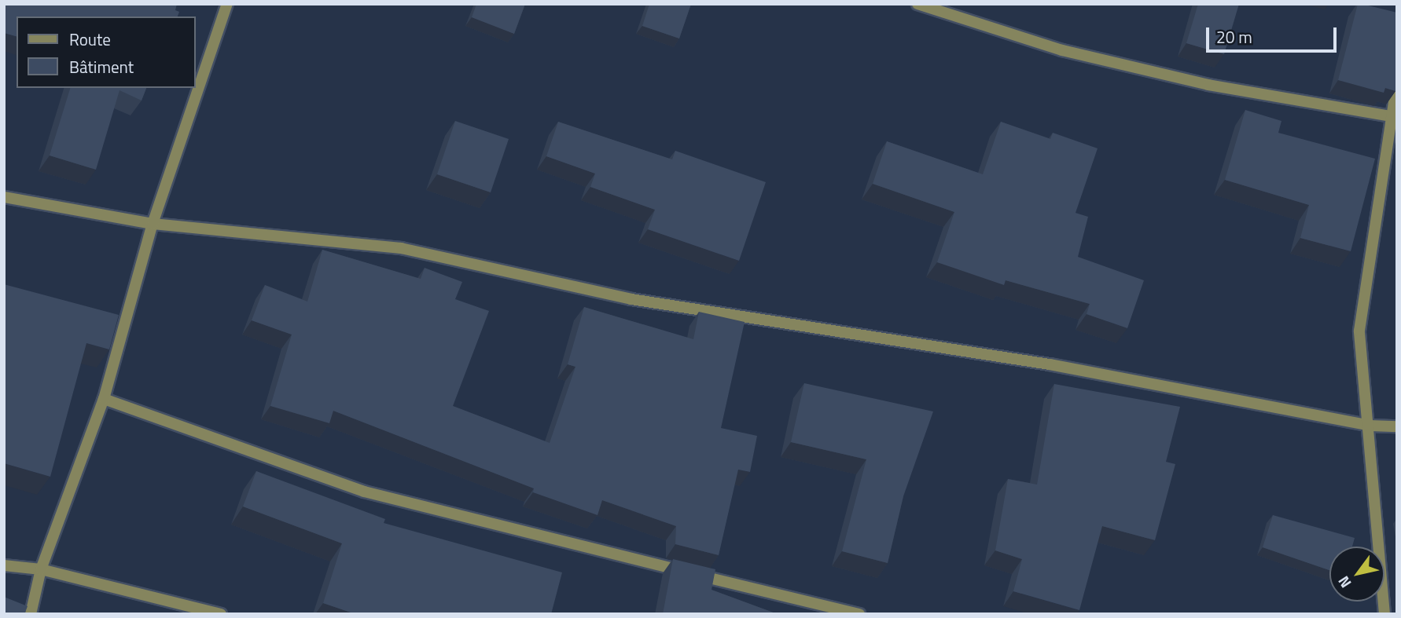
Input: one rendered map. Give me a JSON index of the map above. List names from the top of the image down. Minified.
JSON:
{"legend":["Route","Bâtiment"],"scale_bar":"20 m","north":"bottom left"}
